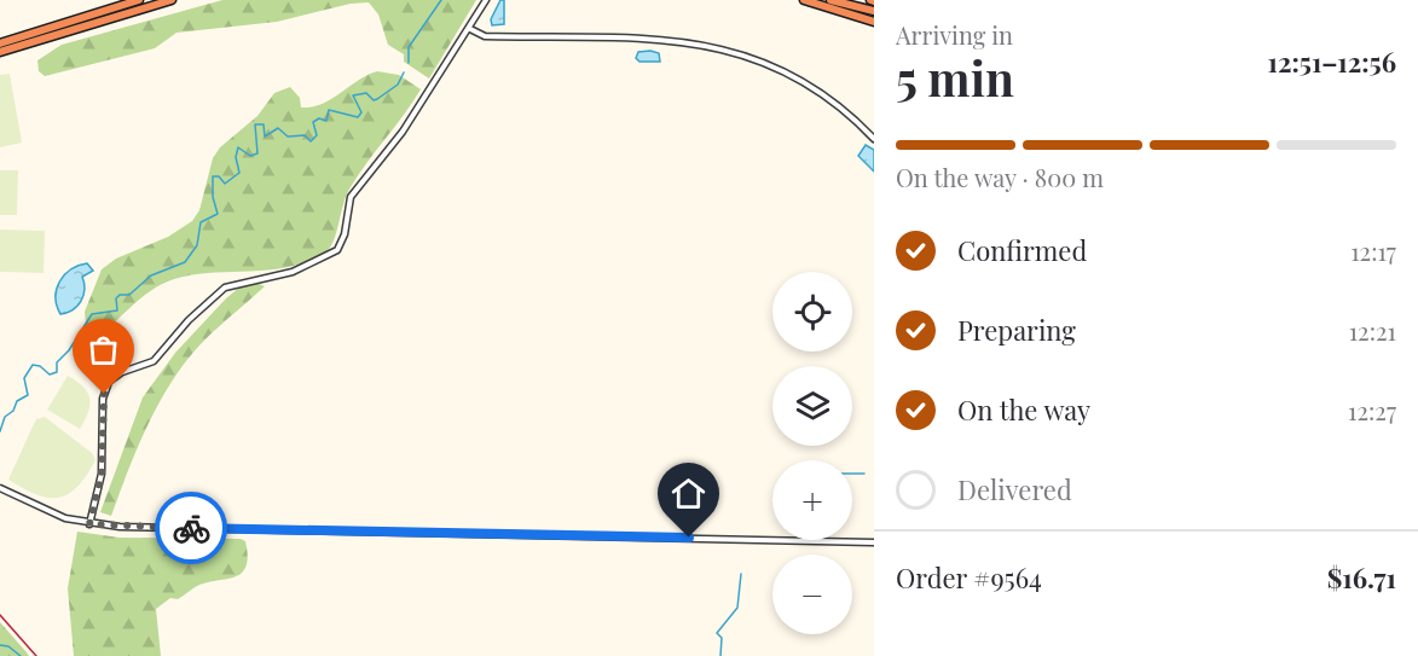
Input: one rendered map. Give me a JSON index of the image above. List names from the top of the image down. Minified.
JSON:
{"page":{"heading":["5 min","Arriving in","12:51–12:56"],"panel":["Order #9564","$16.71"],"bar":"On the way · 800 m","list":[["Confirmed","12:17"],["Preparing","12:21"],["On the way","12:27"],"Delivered"],"map_buttons":["+","−"]}}
